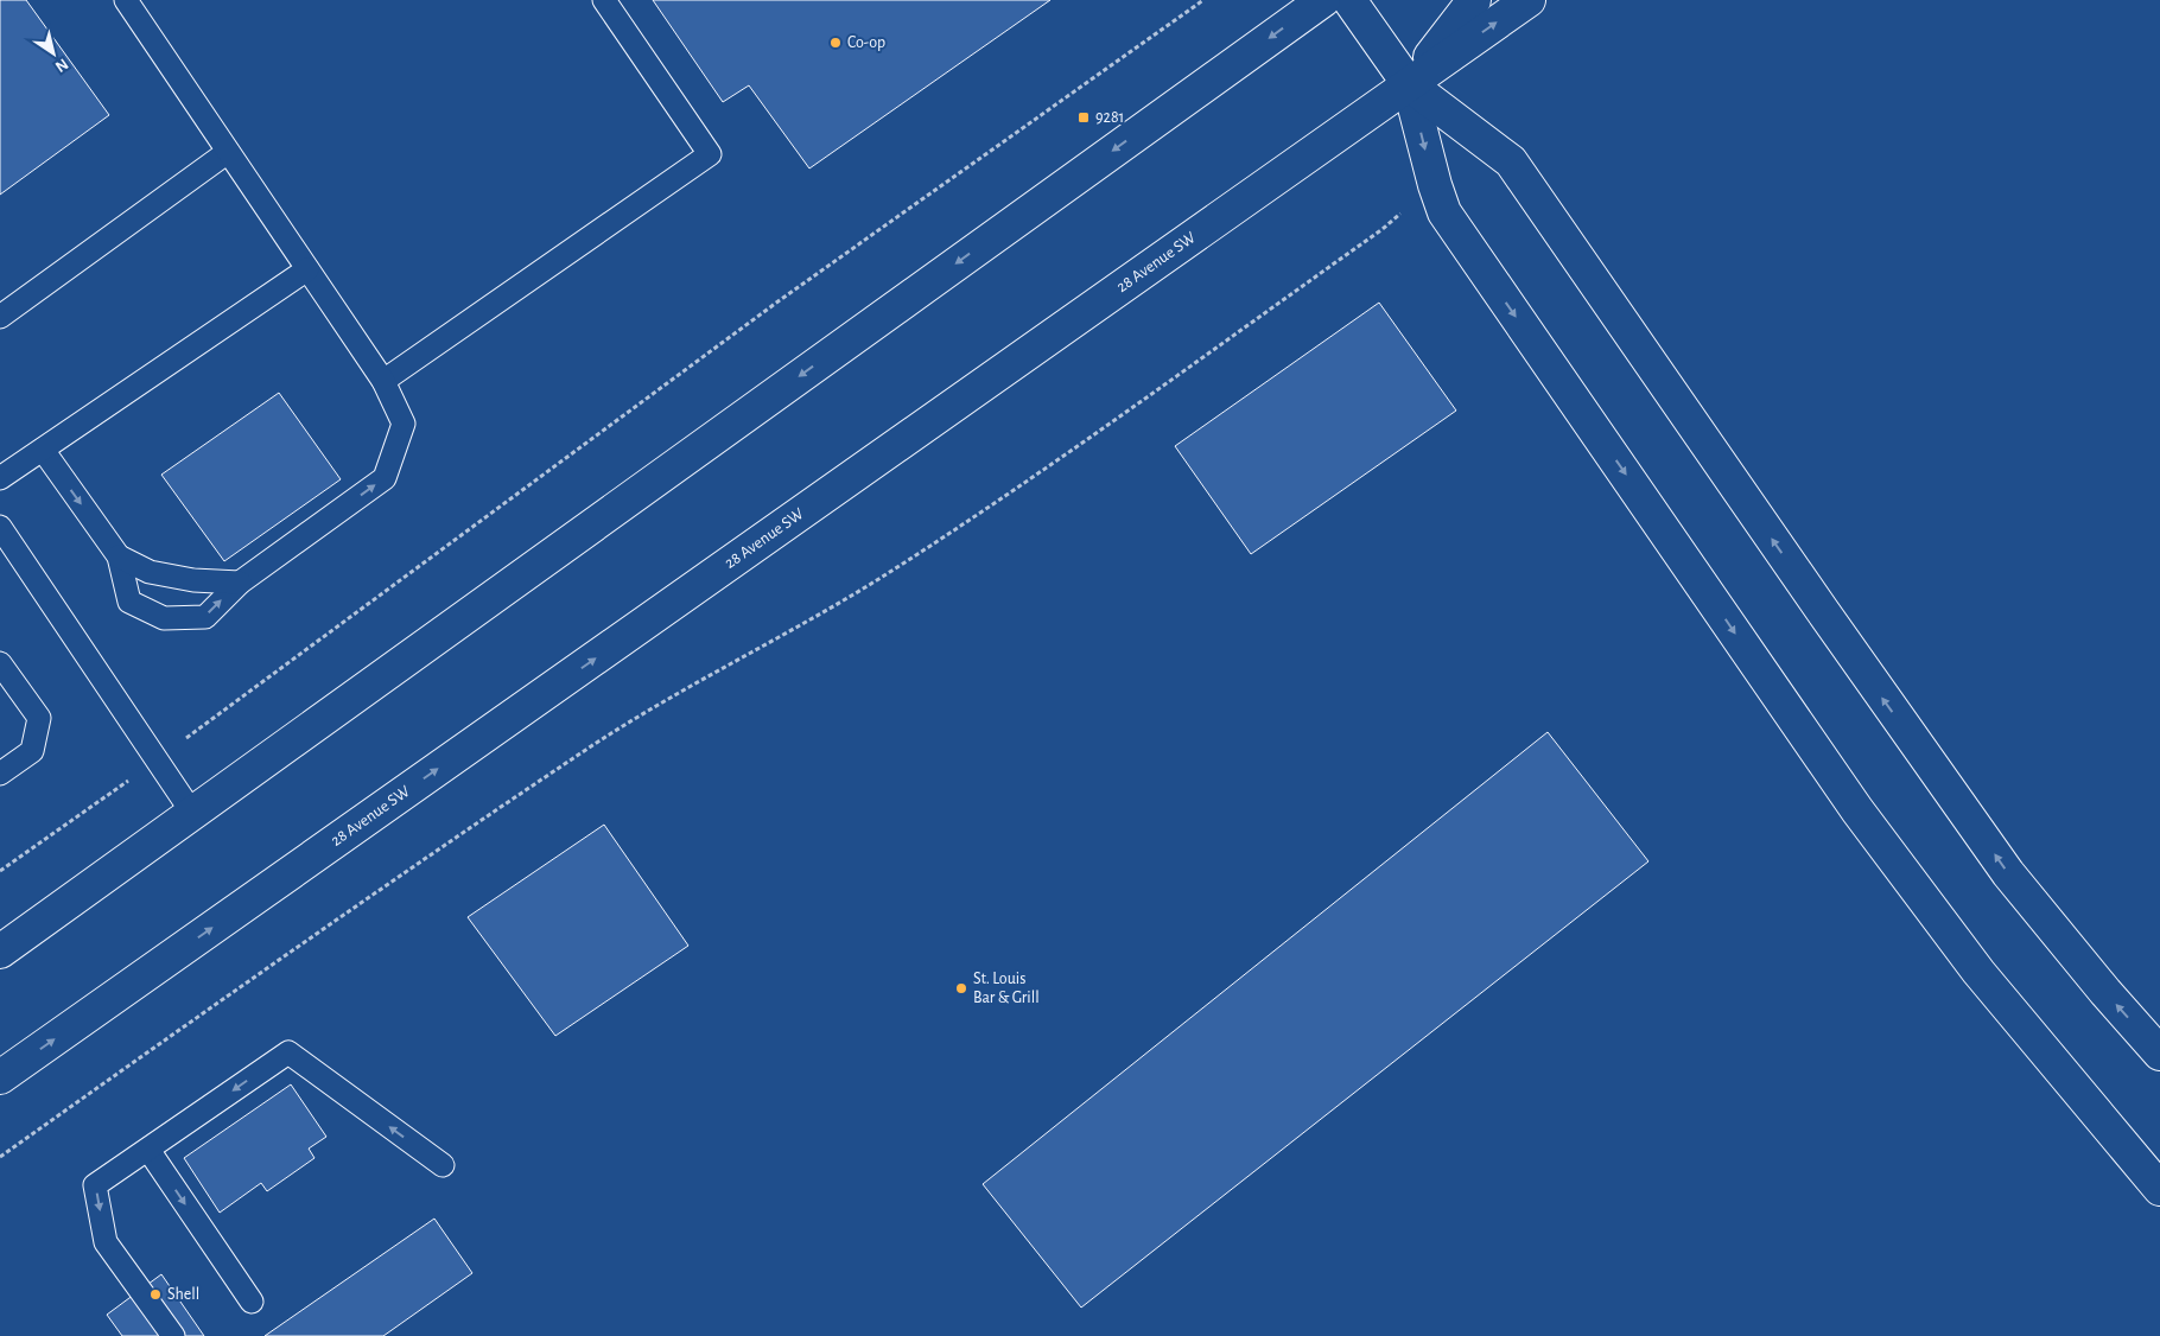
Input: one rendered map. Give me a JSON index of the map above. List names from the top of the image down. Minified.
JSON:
{"streets":{"main road":["28 Avenue SW"]},"places":{"other":["Co-op","St. Louis Bar & Grill","Shell"],"transit":["9281"]},"north":"bottom right"}
